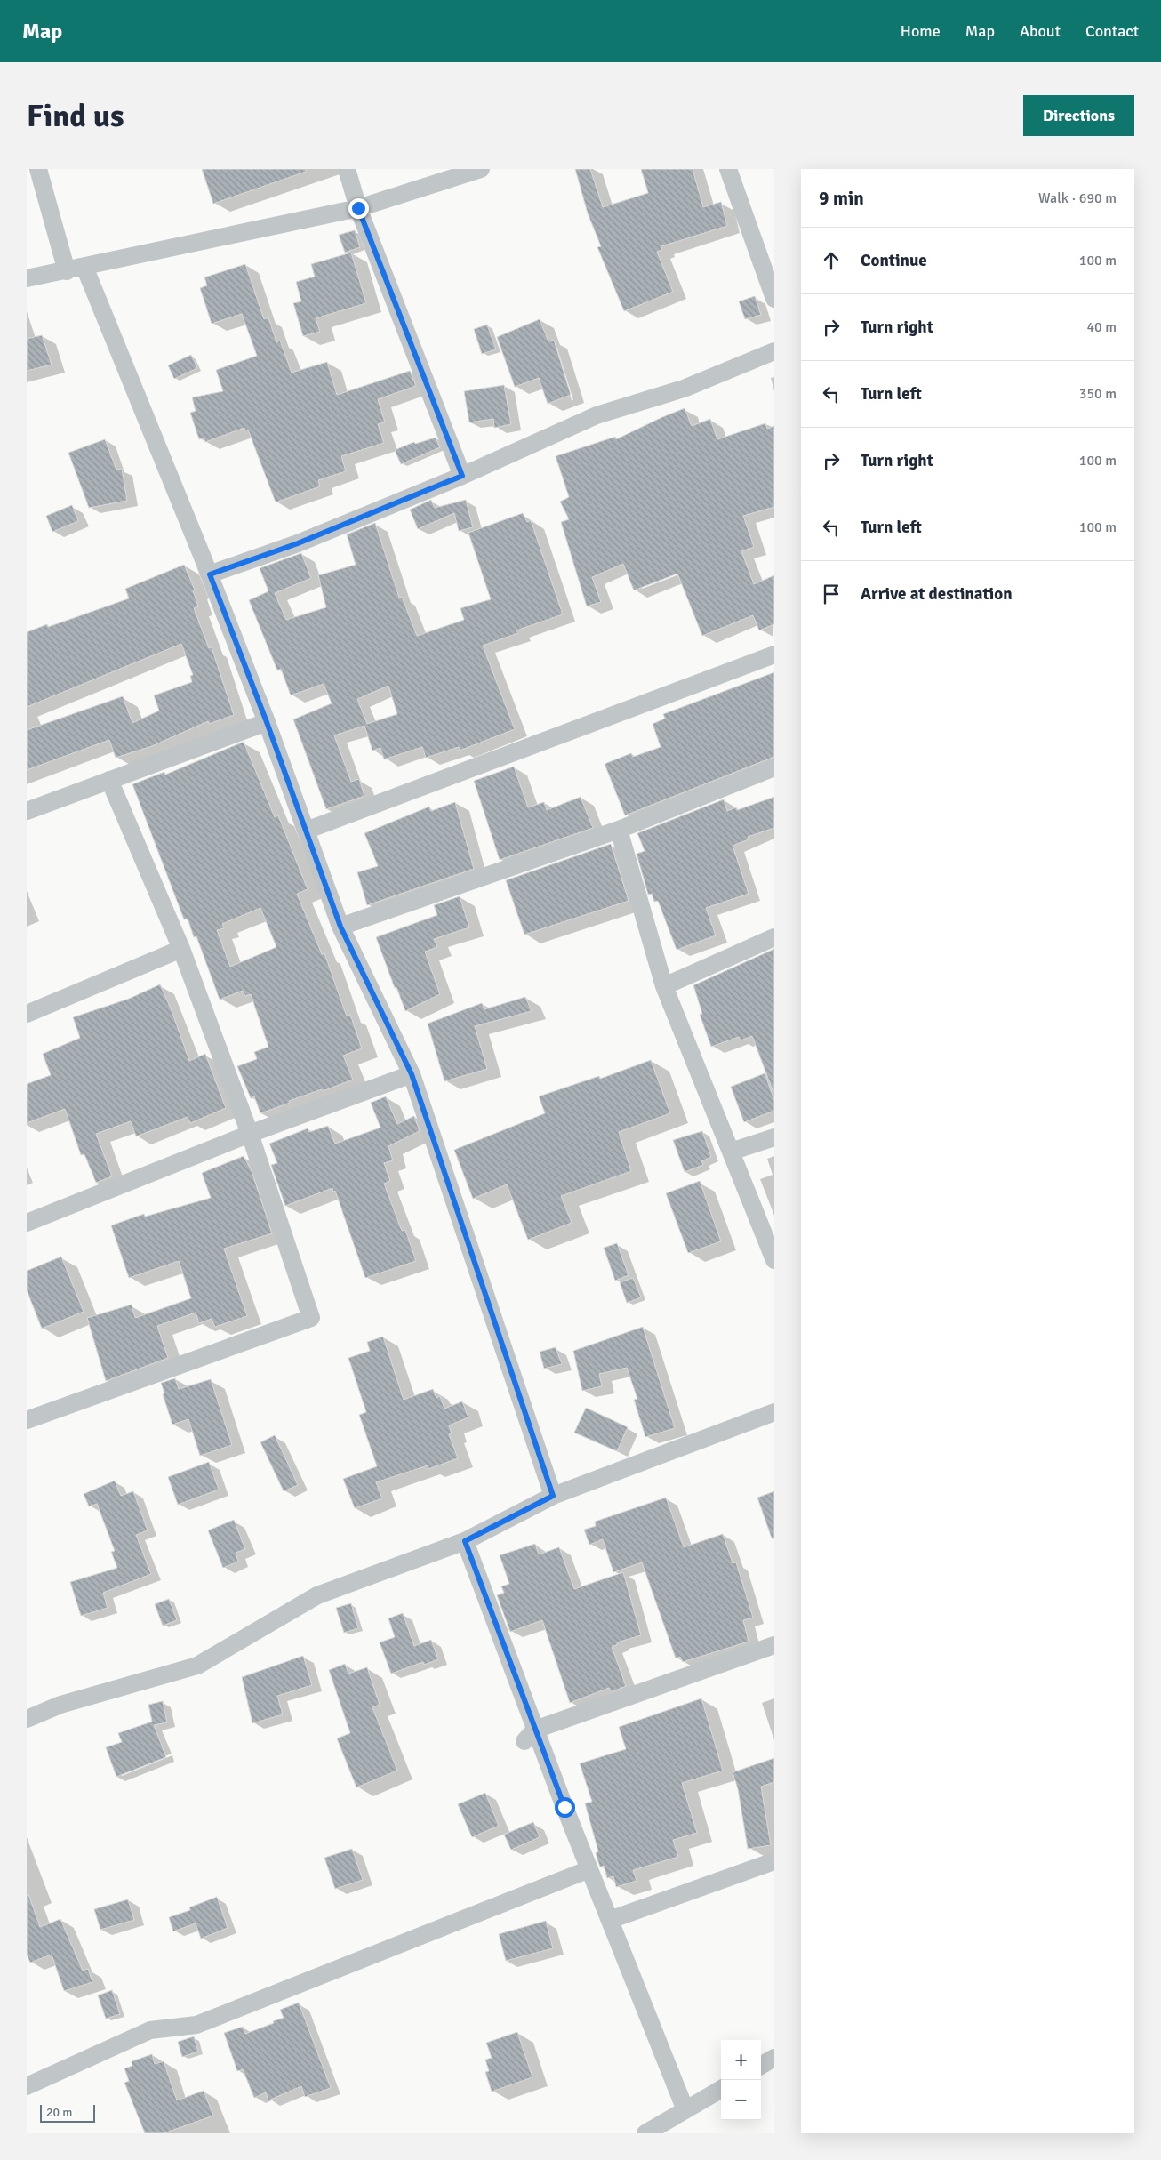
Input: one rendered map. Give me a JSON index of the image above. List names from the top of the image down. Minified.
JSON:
{"scale_bar":"20 m","page":{"header":"Map","nav":["Home","Map","About","Contact"],"buttons":"Directions","title":"Find us","heading":["9 min","Walk · 690 m"],"list":[["Continue","100 m"],["Turn right","40 m"],["Turn left","350 m"],["Turn right","100 m"],["Turn left","100 m"],"Arrive at destination"],"map_buttons":["+","−"],"scale":"20 m"}}
